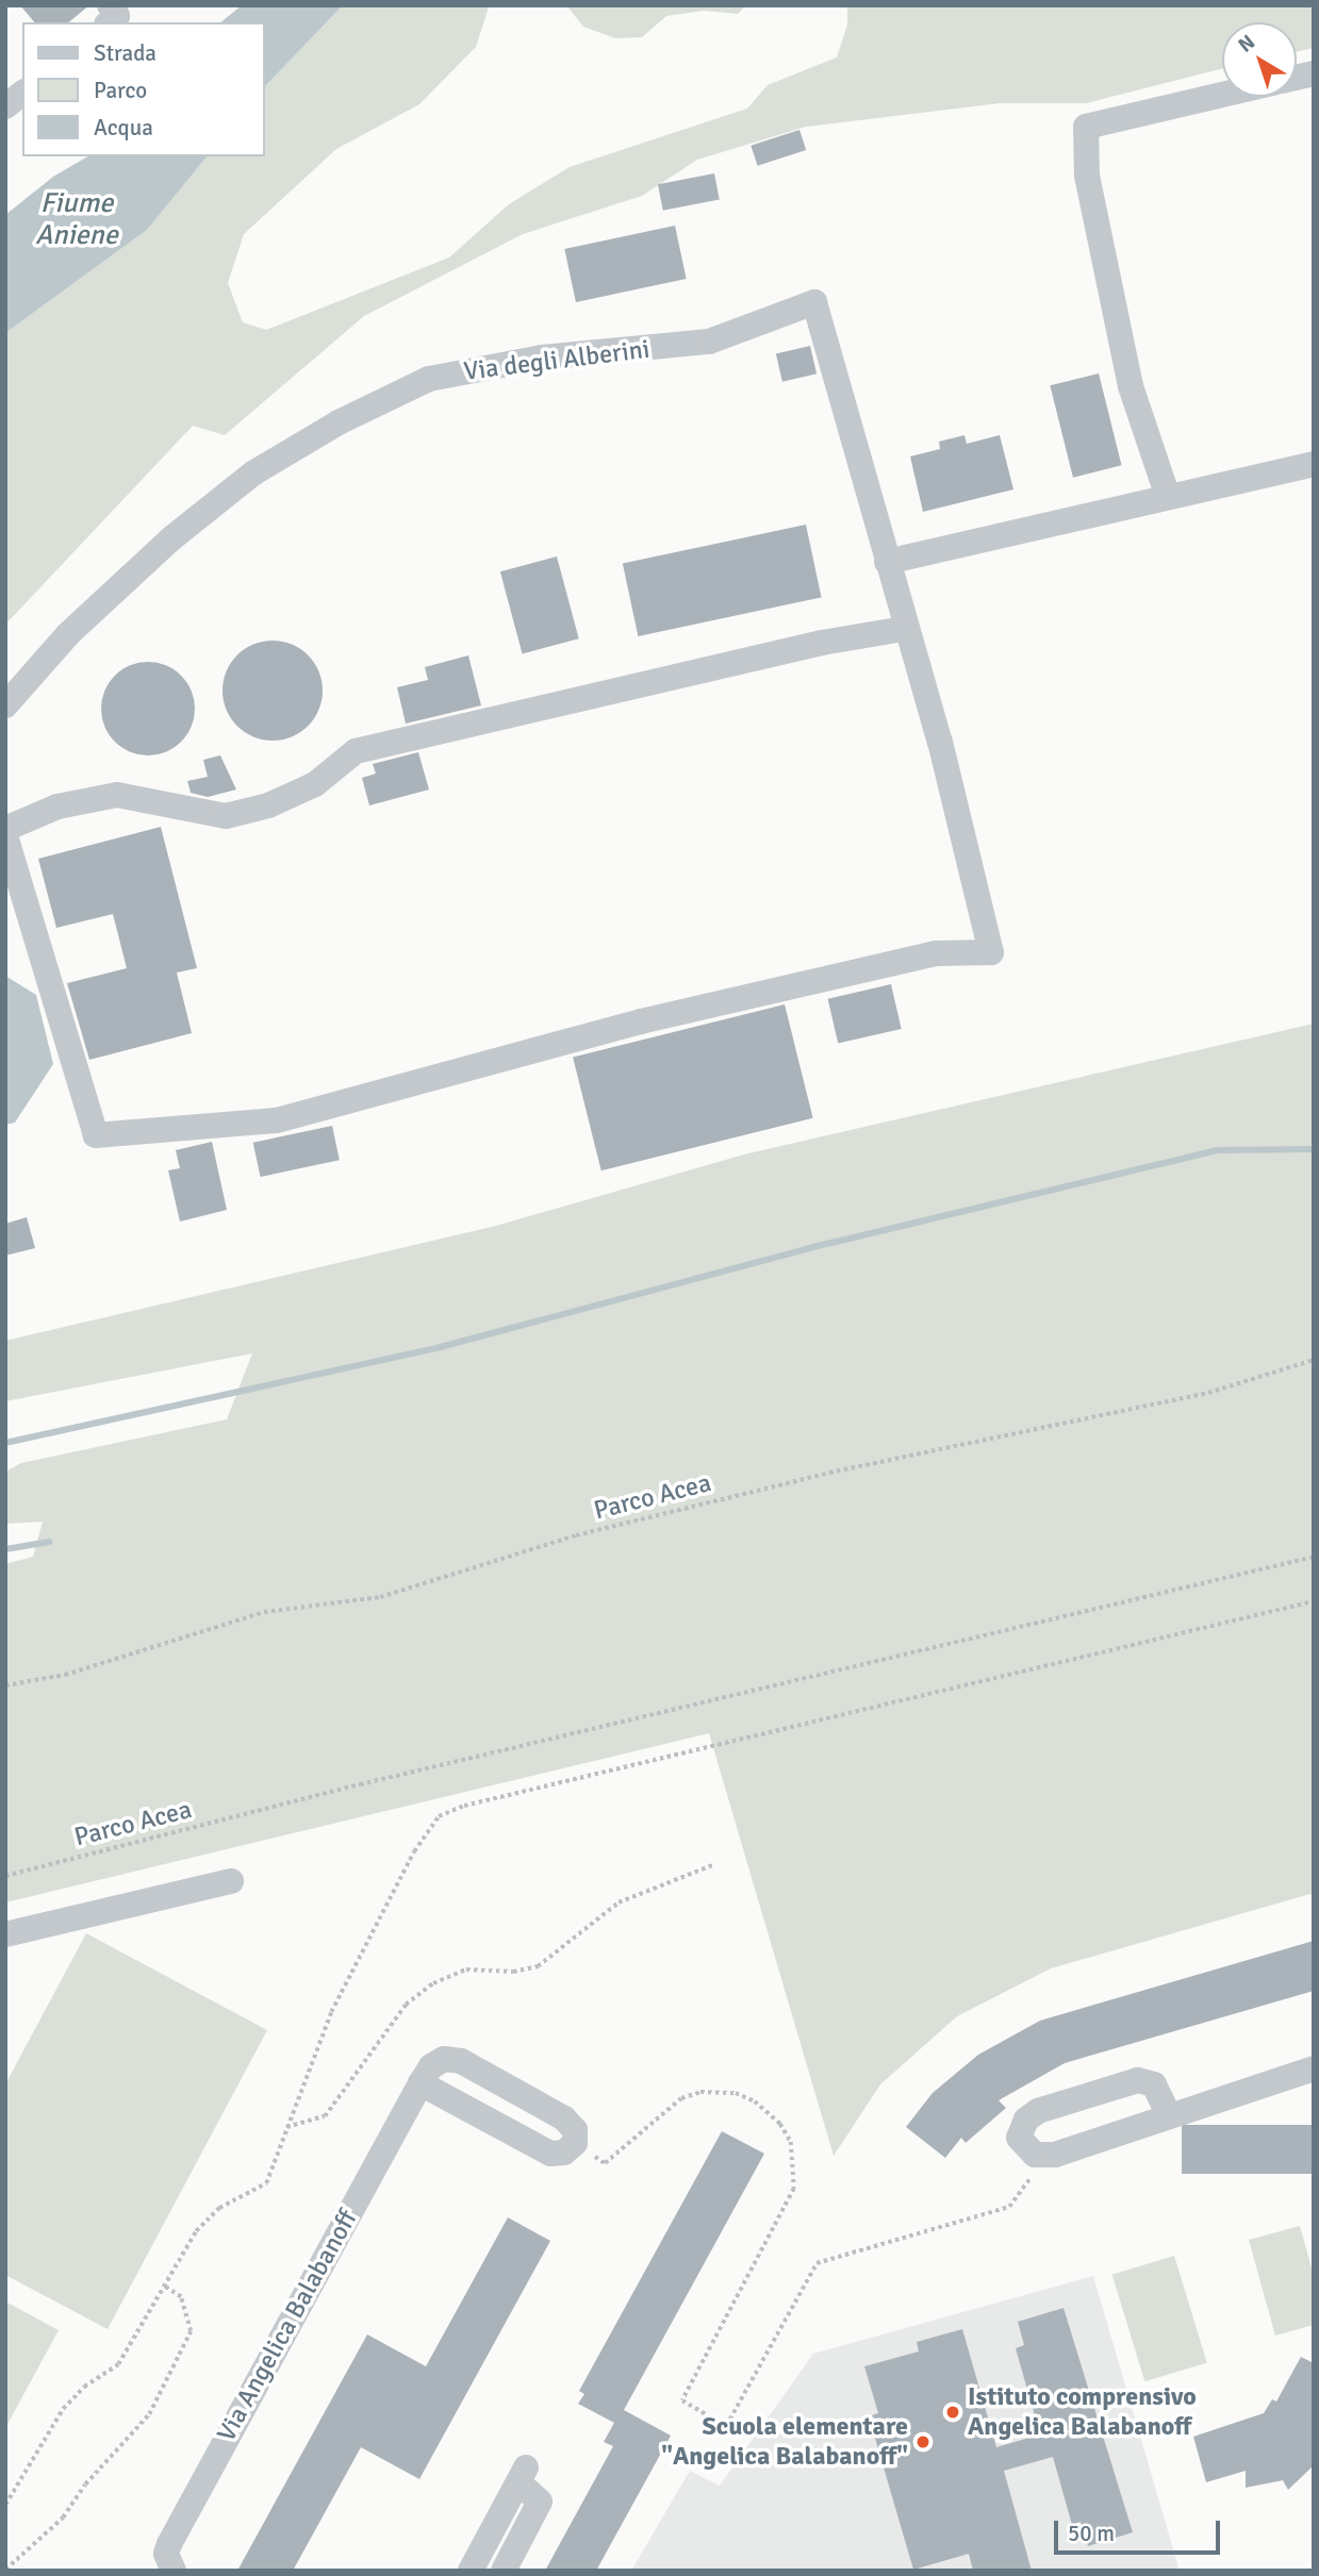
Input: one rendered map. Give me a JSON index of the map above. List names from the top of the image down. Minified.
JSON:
{"streets":{"street":["Via degli Alberini","Via Angelica Balabanoff"],"path":["Parco Acea"]},"water":["Fiume Aniene"],"places":["Istituto comprensivo Angelica Balabanoff","Scuola elementare \"Angelica Balabanoff\""],"legend":["Strada","Parco","Acqua"],"scale_bar":"50 m","north":"top left"}
